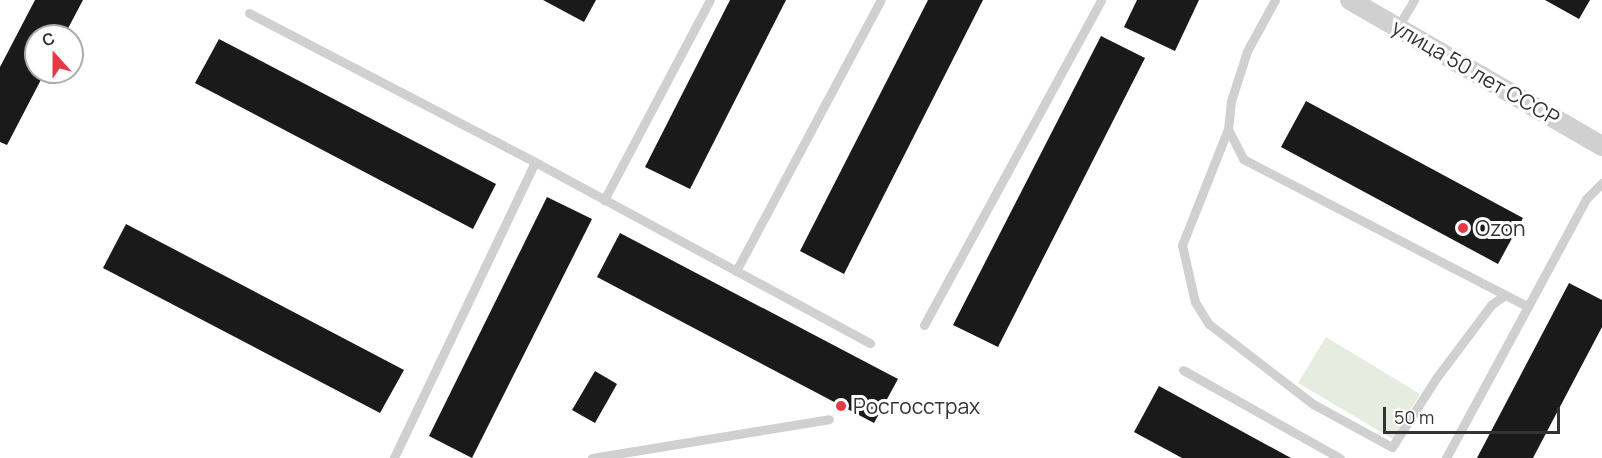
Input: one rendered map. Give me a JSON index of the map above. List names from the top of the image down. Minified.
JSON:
{"streets":{"street":["улица 50 лет СССР"]},"places":["Ozon","Росгосстрах"],"scale_bar":"50 m","north":"top"}
